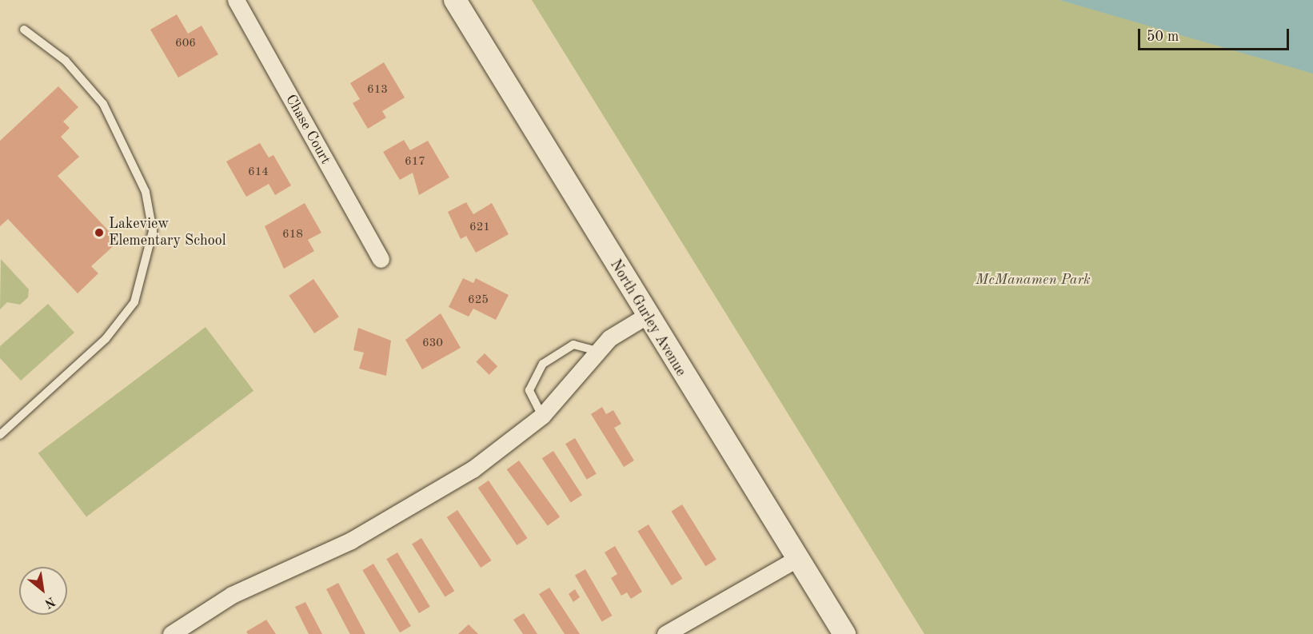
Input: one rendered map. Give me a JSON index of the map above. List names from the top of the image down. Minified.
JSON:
{"streets":{"street":["Chase Court","North Gurley Avenue"]},"parks":["McManamen Park"],"places":["Lakeview Elementary School"],"house_numbers":["606","613","617","614","621","618","625","630"],"scale_bar":"50 m","north":"bottom right"}
